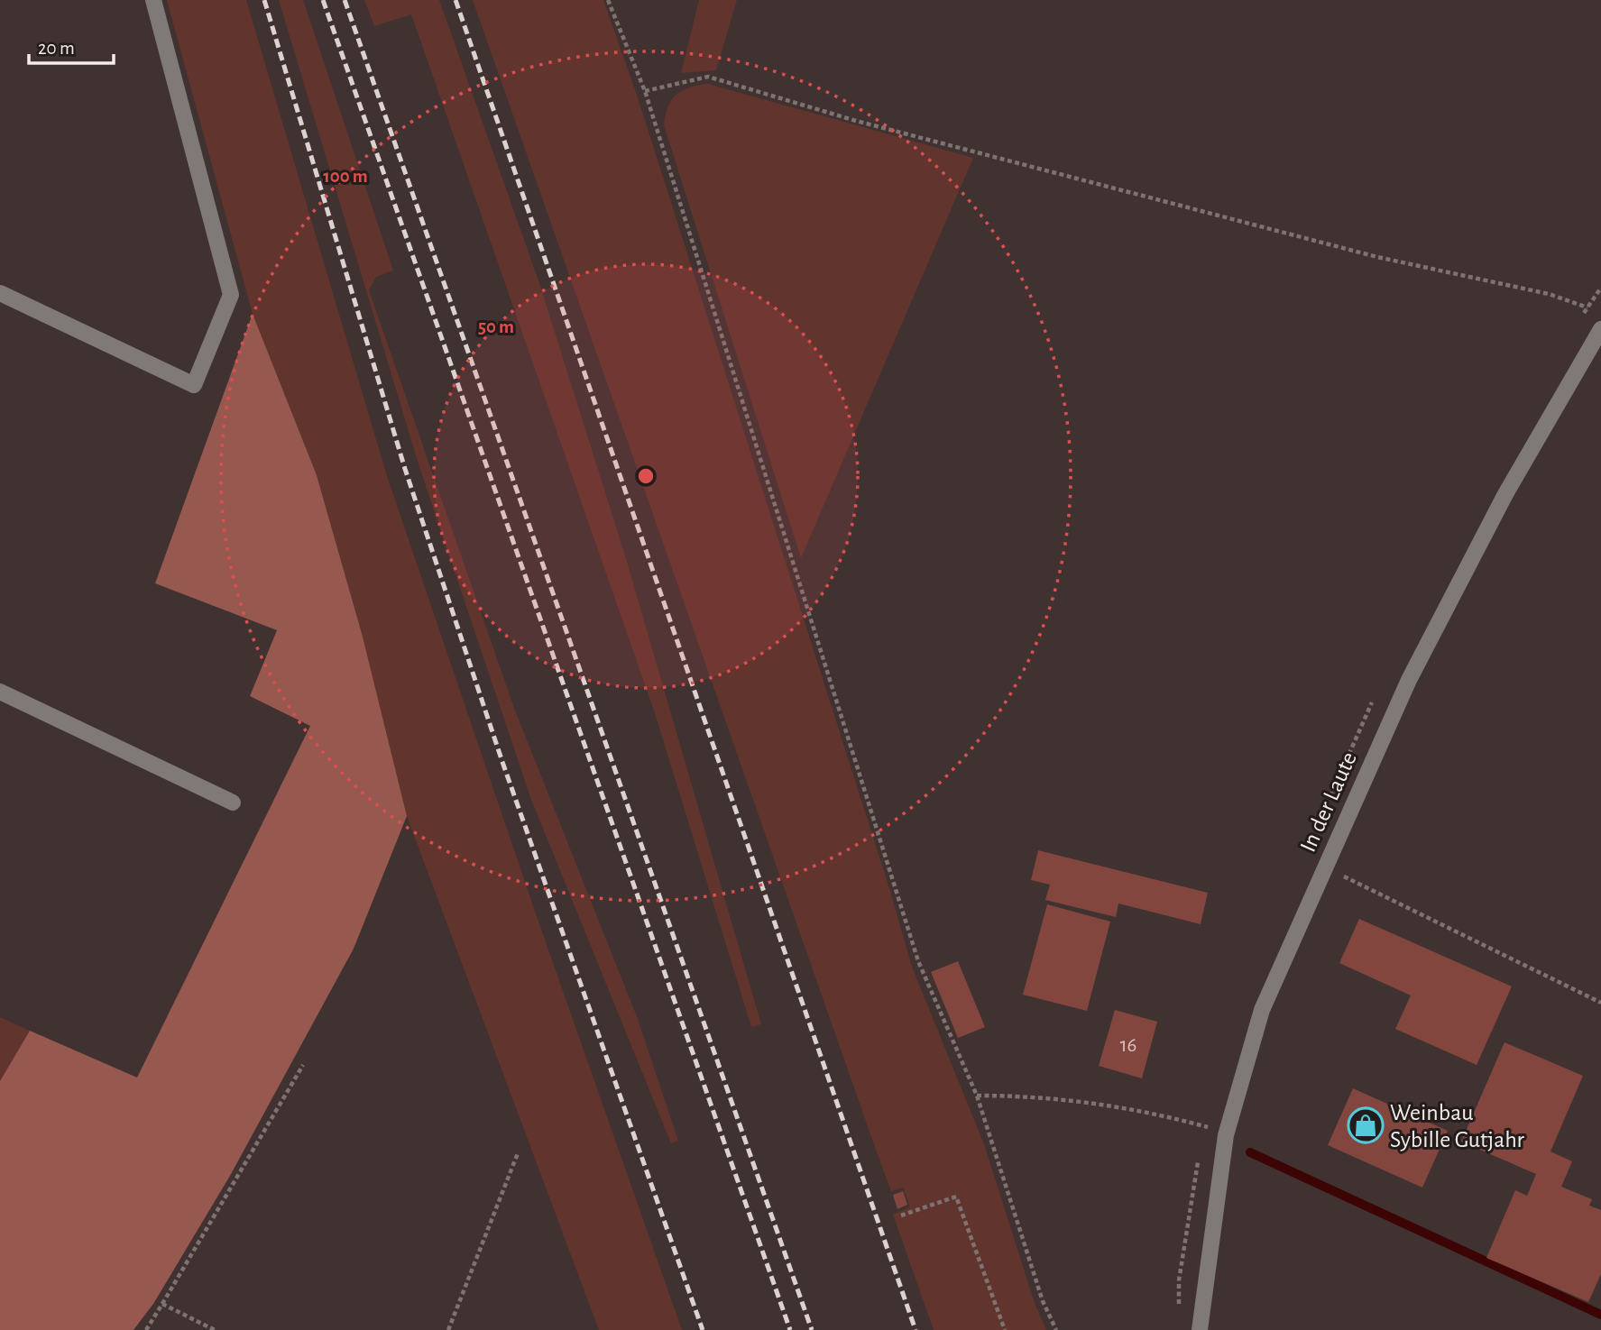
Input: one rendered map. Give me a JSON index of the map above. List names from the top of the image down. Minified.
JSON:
{"streets":{"street":["In der Laute"]},"places":{"shop":["Weinbau Sybille Gutjahr"]},"house_numbers":["16"],"scale_bar":"20 m","rings":["100 m","50 m"]}
